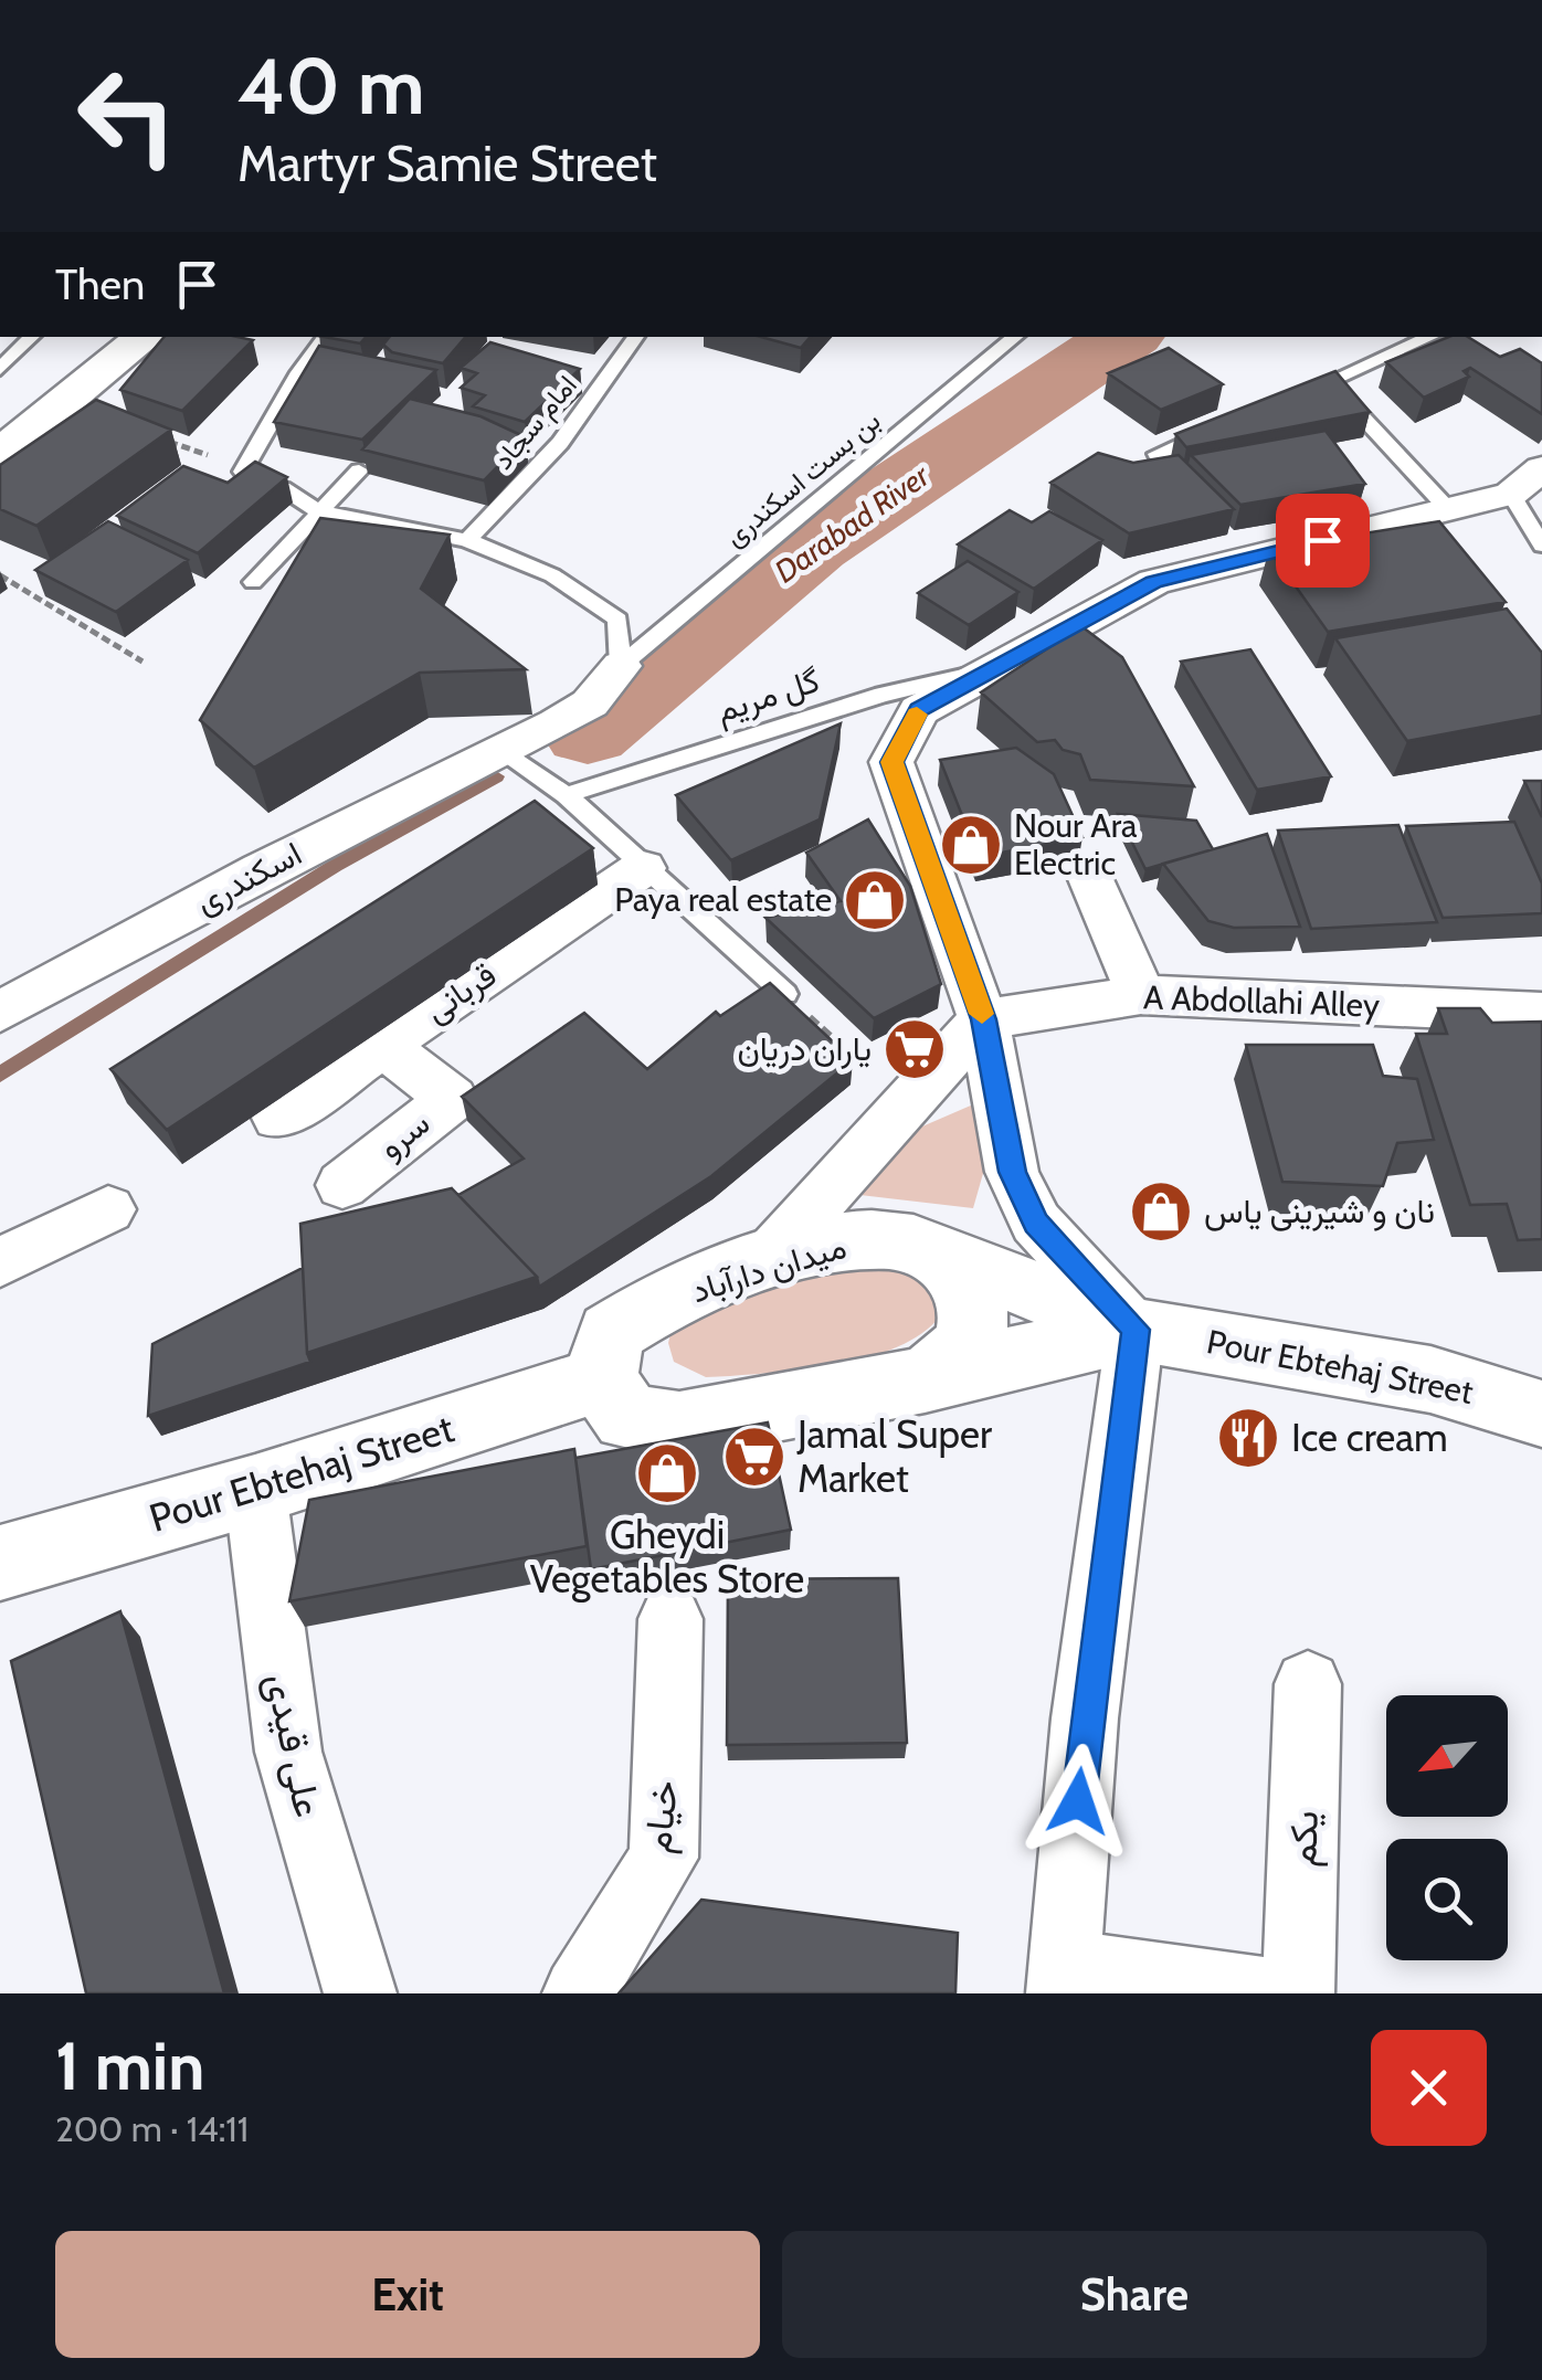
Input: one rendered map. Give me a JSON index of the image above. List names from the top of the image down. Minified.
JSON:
{"streets":{"main road":["میدان دارآباد","Pour Ebtehaj Street"],"street":["اسکندری","قربانی","A Abdollahi Alley","سرو","علی قیدی","خیام","یکم"],"lane":["امام سجاد","بن بست اسکندری","گل مریم"]},"crossings":[["بن بست اسکندری","اسکندری"],["قربانی","سرو"],["میدان دارآباد","Pour Ebtehaj Street"],["Pour Ebtehaj Street","علی قیدی"]],"water":["Darabad River"],"places":{"shop":["Nour Ara Electric","Paya real estate","نان و شیرینی یاس","Gheydi Vegetables Store"],"supermarket":["یاران دریان","Jamal Super Market"],"restaurant":["Ice cream"]},"north":"bottom left","page":{"turn":["40 m","Martyr Samie Street"],"then":"Then","heading":["1 min","200 m · 14:11"],"buttons":["Exit","Share"]}}
